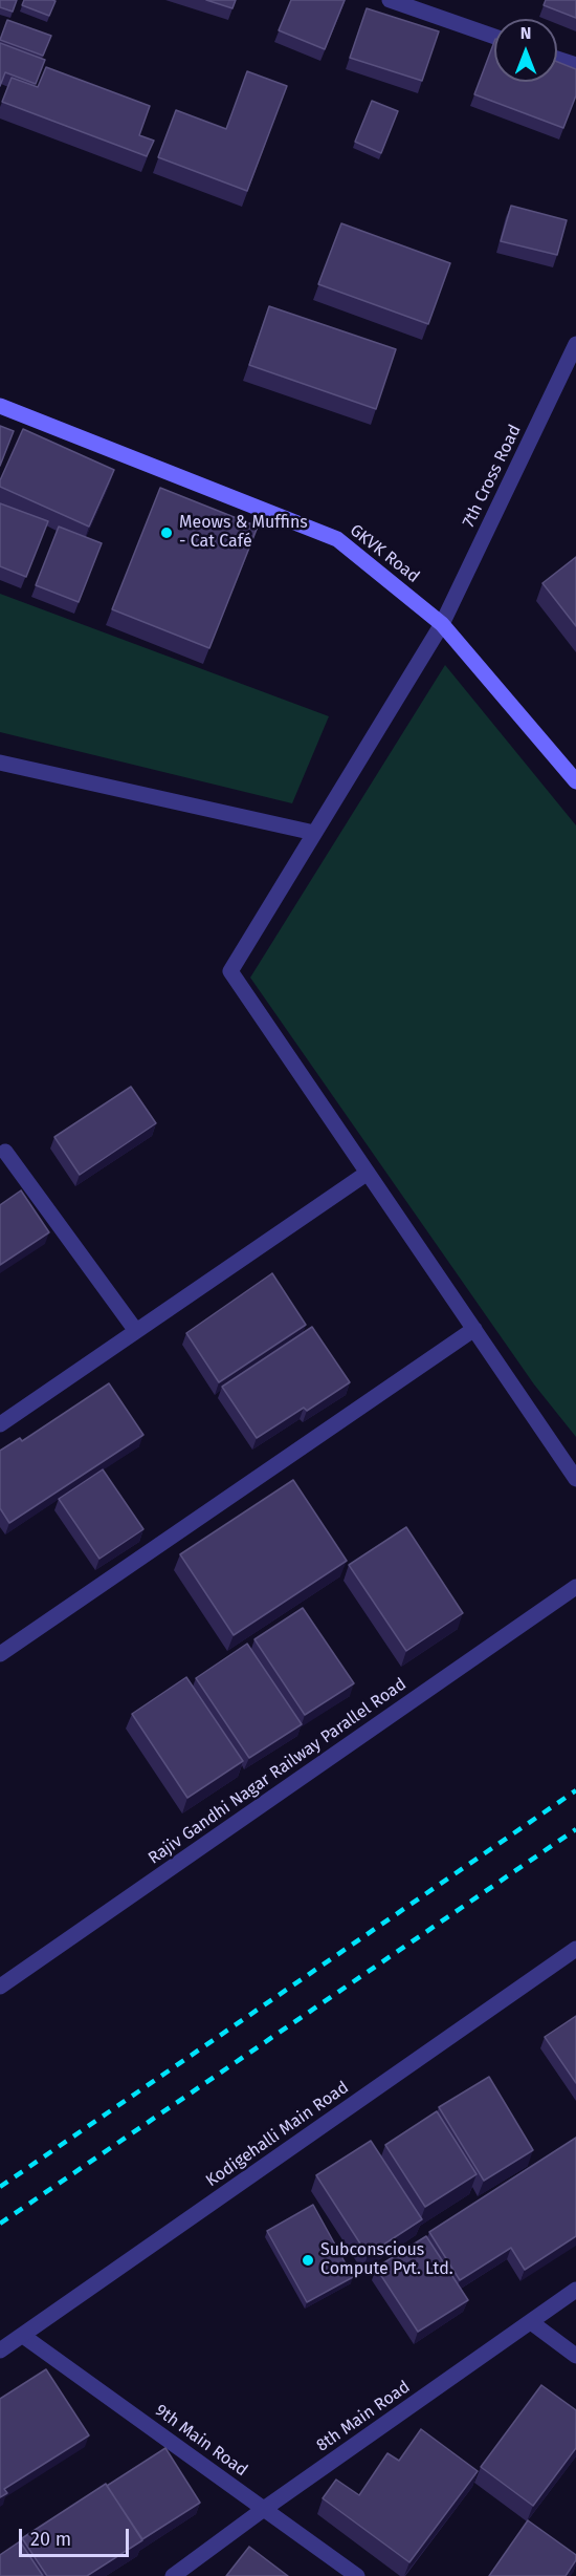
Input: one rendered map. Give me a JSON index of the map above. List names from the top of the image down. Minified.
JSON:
{"streets":{"main road":["GKVK Road"],"street":["7th Cross Road","Rajiv Gandhi Nagar Railway Parallel Road","Kodigehalli Main Road","8th Main Road","9th Main Road"]},"crossings":[["7th Cross Road","GKVK Road"],["Kodigehalli Main Road","9th Main Road"],["8th Main Road","9th Main Road"]],"places":["Meows & Muffins - Cat Café","Subconscious Compute Pvt. Ltd."],"scale_bar":"20 m","north":"top"}
